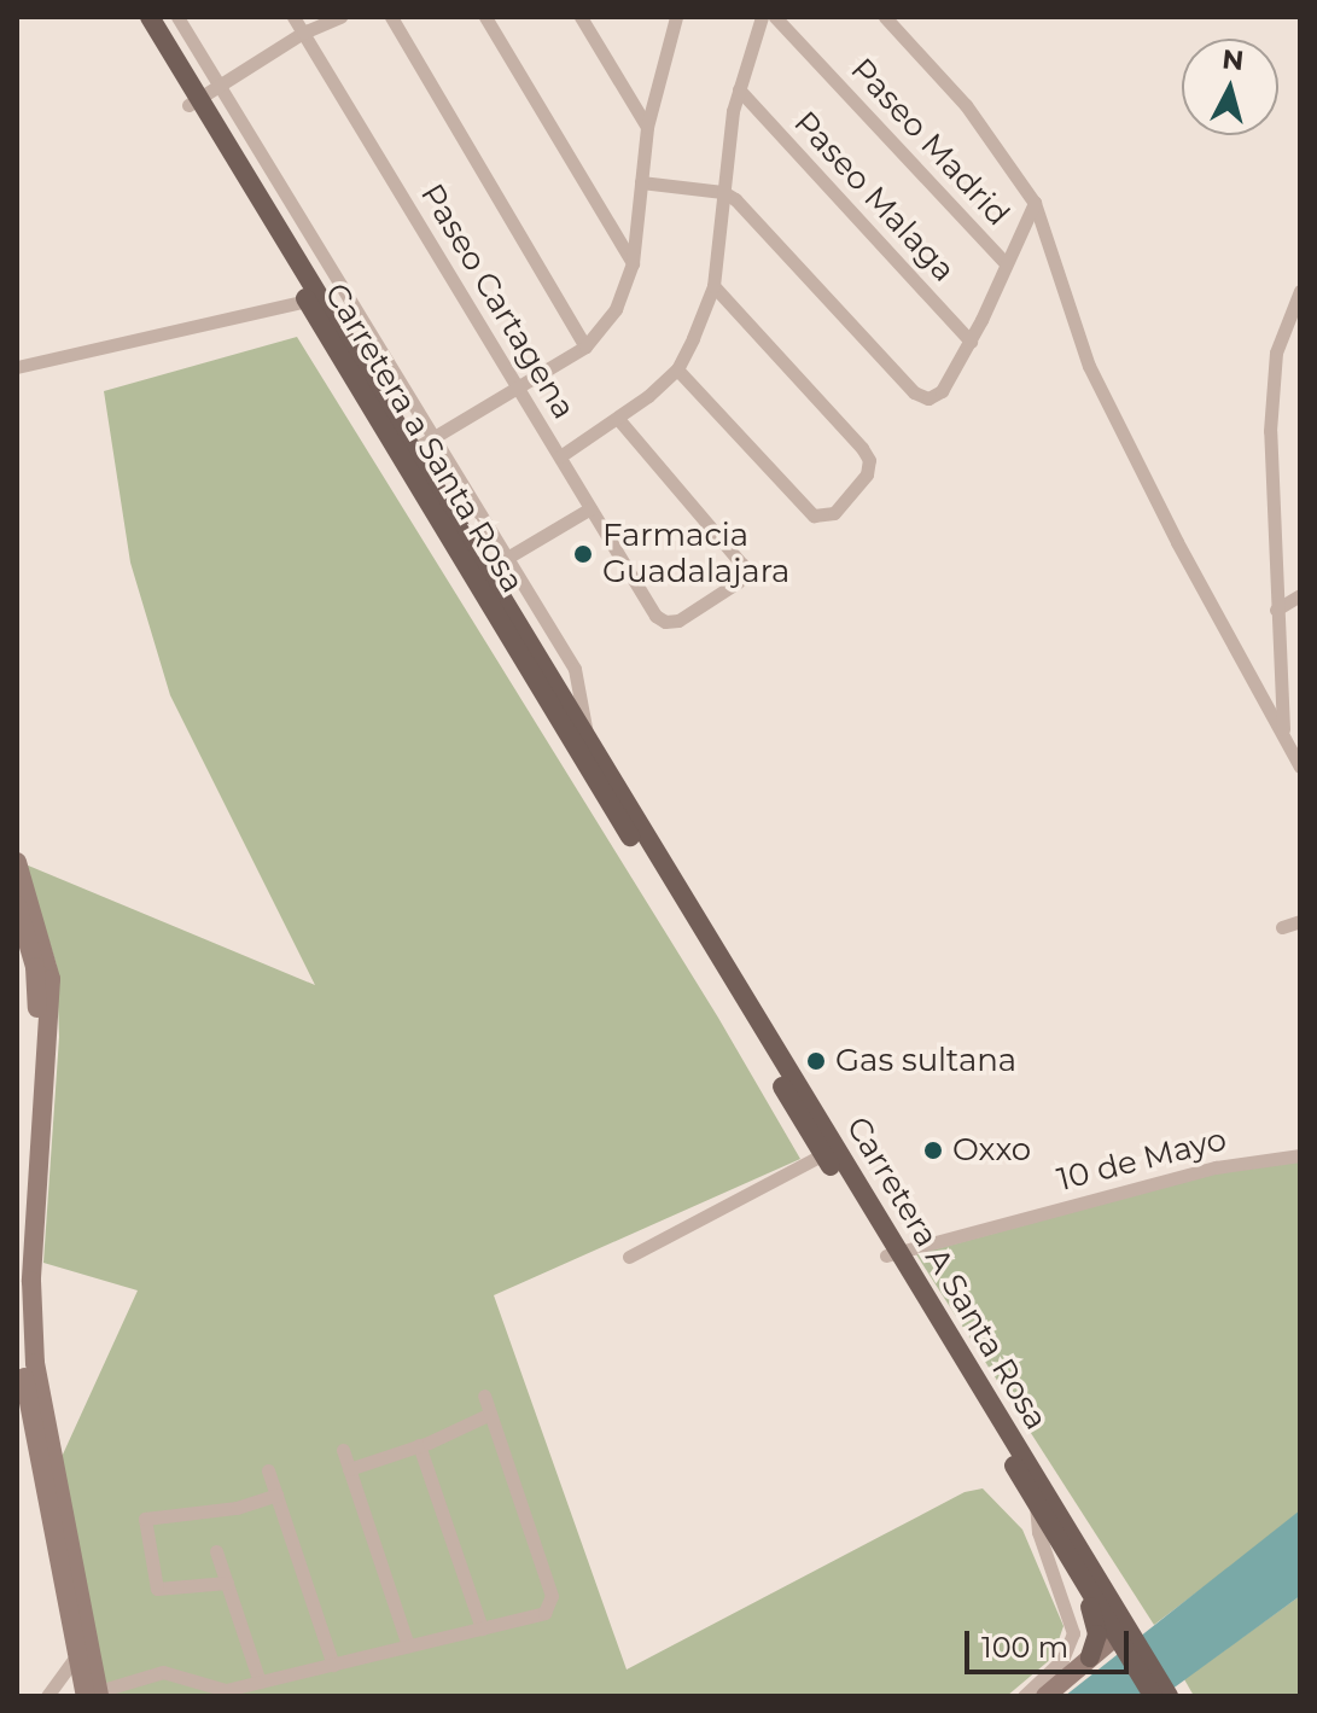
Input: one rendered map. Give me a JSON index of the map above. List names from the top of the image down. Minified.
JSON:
{"streets":{"main road":["Carretera a Santa Rosa","Carretera A Santa Rosa"],"street":["Paseo Madrid","Paseo Malaga","Paseo Cartagena","10 de Mayo"]},"crossings":[["Carretera a Santa Rosa","Carretera A Santa Rosa"],["10 de Mayo","Carretera A Santa Rosa"]],"places":["Farmacia Guadalajara","Gas sultana","Oxxo"],"scale_bar":"100 m","north":"top"}
